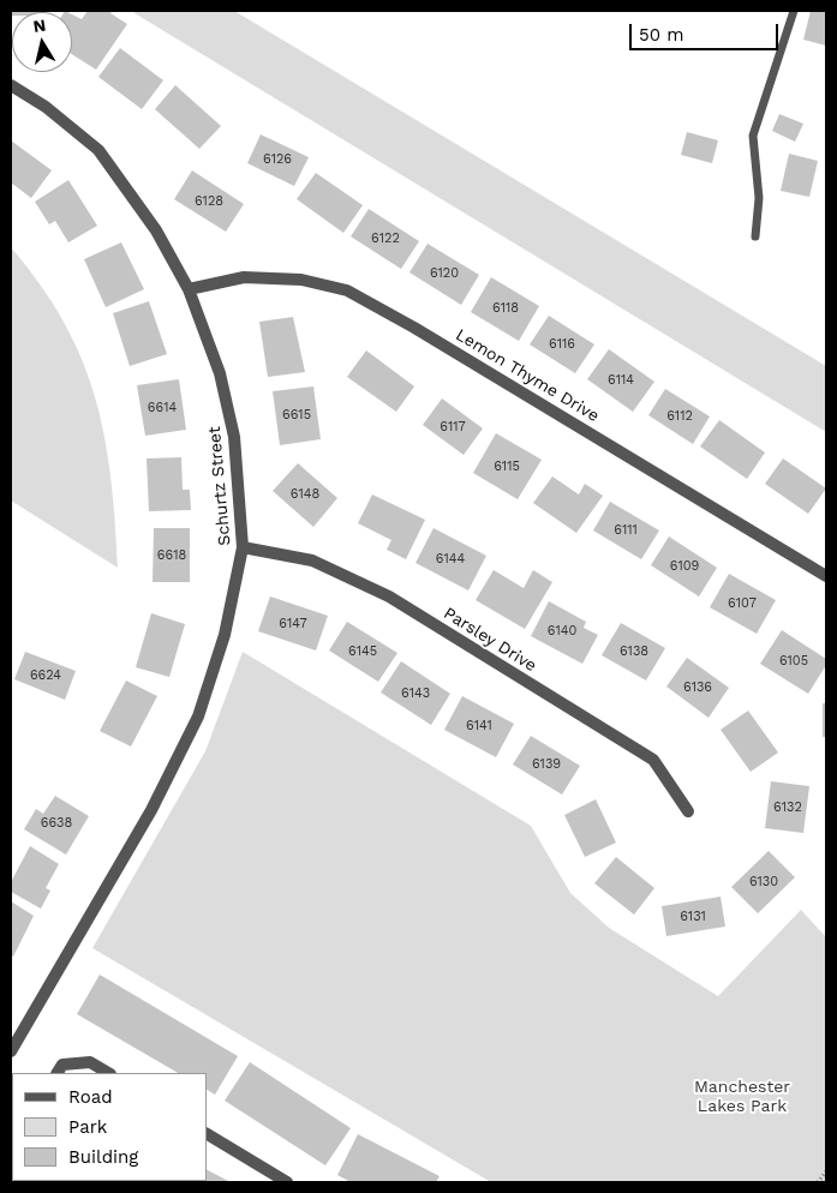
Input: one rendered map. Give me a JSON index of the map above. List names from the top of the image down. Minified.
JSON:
{"streets":{"street":["Lemon Thyme Drive","Schurtz Street","Parsley Drive"]},"crossings":[["Lemon Thyme Drive","Schurtz Street"],["Schurtz Street","Parsley Drive"]],"parks":["Manchester Lakes Park"],"house_numbers":["6126","6128","6122","6120","6118","6116","6114","6614","6615","6112","6117","6115","6148","6111","6618","6144","6109","6107","6147","6140","6145","6138","6105","6624","6136","6143","6141","6139","6132","6638","6130","6131"],"legend":["Road","Park","Building"],"scale_bar":"50 m","north":"top"}
